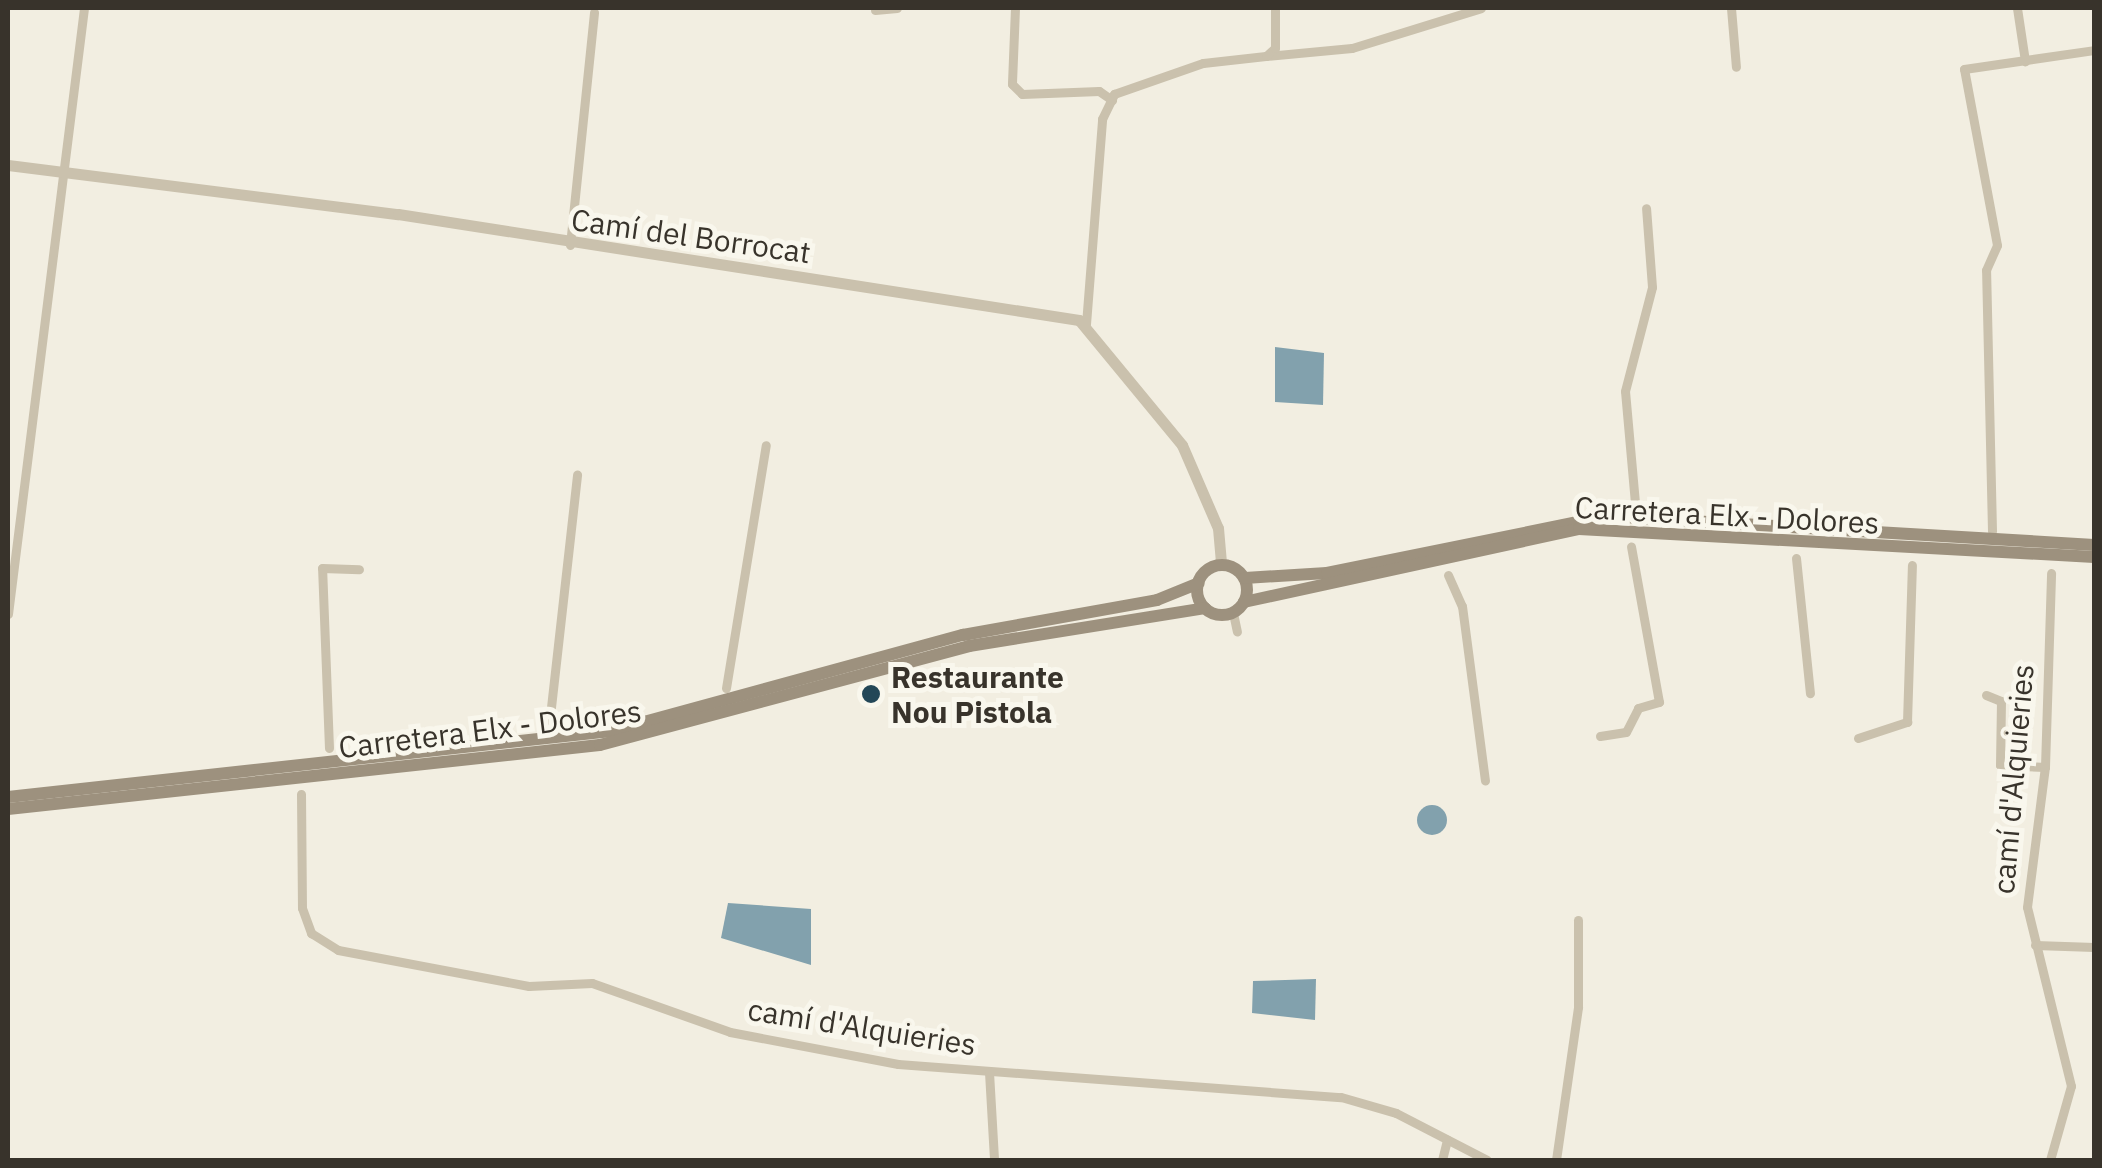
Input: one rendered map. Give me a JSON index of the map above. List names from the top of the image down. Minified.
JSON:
{"streets":{"main road":["Carretera Elx - Dolores"],"street":["Camí del Borrocat","camí d'Alquieries"]},"places":["Restaurante Nou Pistola"]}
